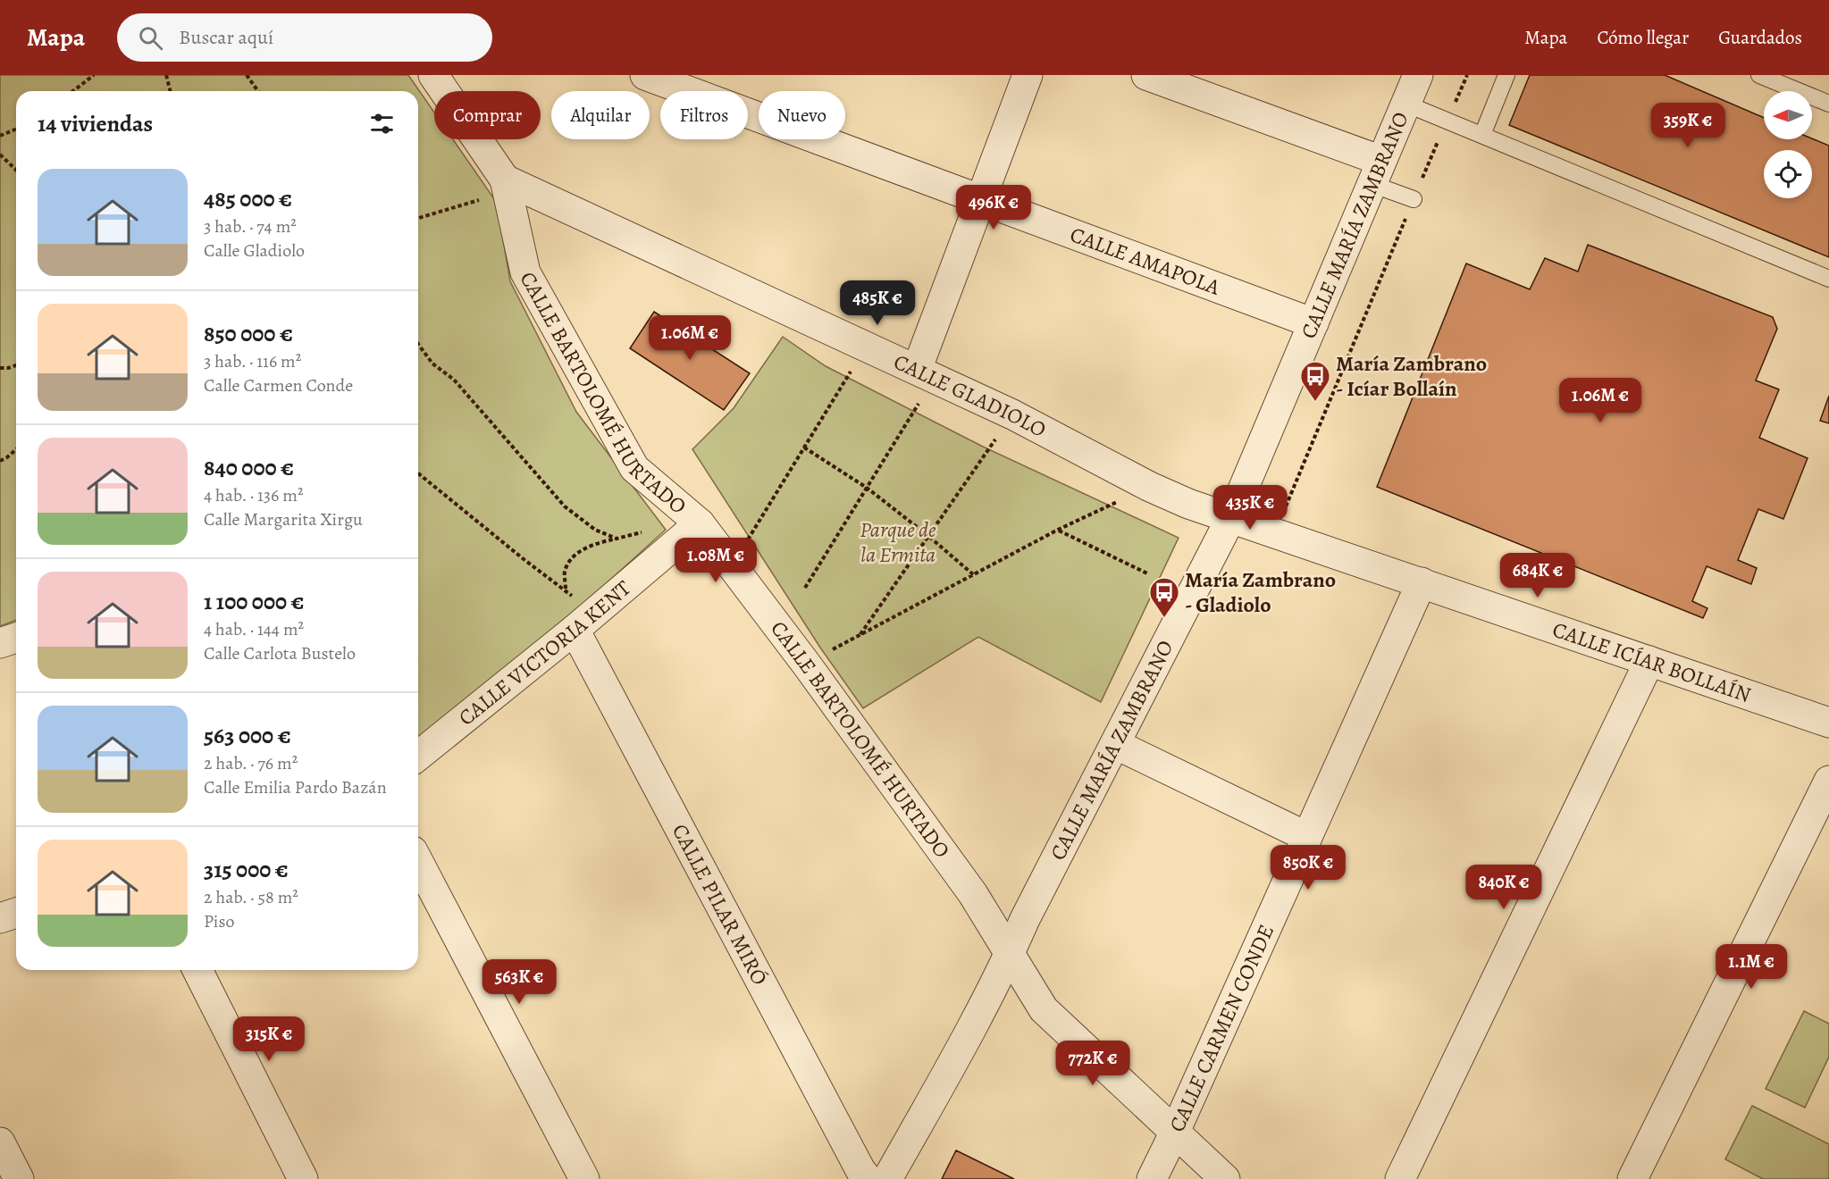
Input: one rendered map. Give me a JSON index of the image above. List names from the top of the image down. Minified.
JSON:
{"streets":{"street":["CALLE MARÍA ZAMBRANO","CALLE AMAPOLA","CALLE BARTOLOMÉ HURTADO","CALLE GLADIOLO","CALLE VICTORIA KENT","CALLE ICÍAR BOLLAÍN","CALLE PILAR MIRÓ","CALLE CARMEN CONDE"]},"crossings":[["CALLE MARÍA ZAMBRANO","CALLE AMAPOLA"],["CALLE MARÍA ZAMBRANO","CALLE BARTOLOMÉ HURTADO"],["CALLE MARÍA ZAMBRANO","CALLE GLADIOLO"],["CALLE MARÍA ZAMBRANO","CALLE ICÍAR BOLLAÍN"],["CALLE BARTOLOMÉ HURTADO","CALLE GLADIOLO"],["CALLE BARTOLOMÉ HURTADO","CALLE VICTORIA KENT"],["CALLE BARTOLOMÉ HURTADO","CALLE CARMEN CONDE"],["CALLE GLADIOLO","CALLE ICÍAR BOLLAÍN"],["CALLE VICTORIA KENT","CALLE PILAR MIRÓ"],["CALLE ICÍAR BOLLAÍN","CALLE CARMEN CONDE"]],"parks":["Parque de la Ermita"],"places":{"bus stop":["María Zambrano - Icíar Bollaín","María Zambrano - Gladiolo"]},"north":"left","page":{"header":"Mapa","search":"Buscar aquí","nav":["Mapa","Cómo llegar","Guardados"],"chip":["Comprar","Alquilar","Filtros","Nuevo"],"heading":"14 viviendas","price":["359K €","496K €","485K €","1.06M €","1.06M €","435K €","1.08M €","684K €","850K €","840K €","1.1M €","563K €","315K €","772K €"],"list":[{"name":"485 000 €","note":"3 hab. · 74 m² · Calle Gladiolo"},{"name":"850 000 €","note":"3 hab. · 116 m² · Calle Carmen Conde"},{"name":"840 000 €","note":"4 hab. · 136 m² · Calle Margarita Xirgu"},{"name":"1 100 000 €","note":"4 hab. · 144 m² · Calle Carlota Bustelo"},{"name":"563 000 €","note":"2 hab. · 76 m² · Calle Emilia Pardo Bazán"},{"name":"315 000 €","note":"2 hab. · 58 m² · Piso"}]}}
